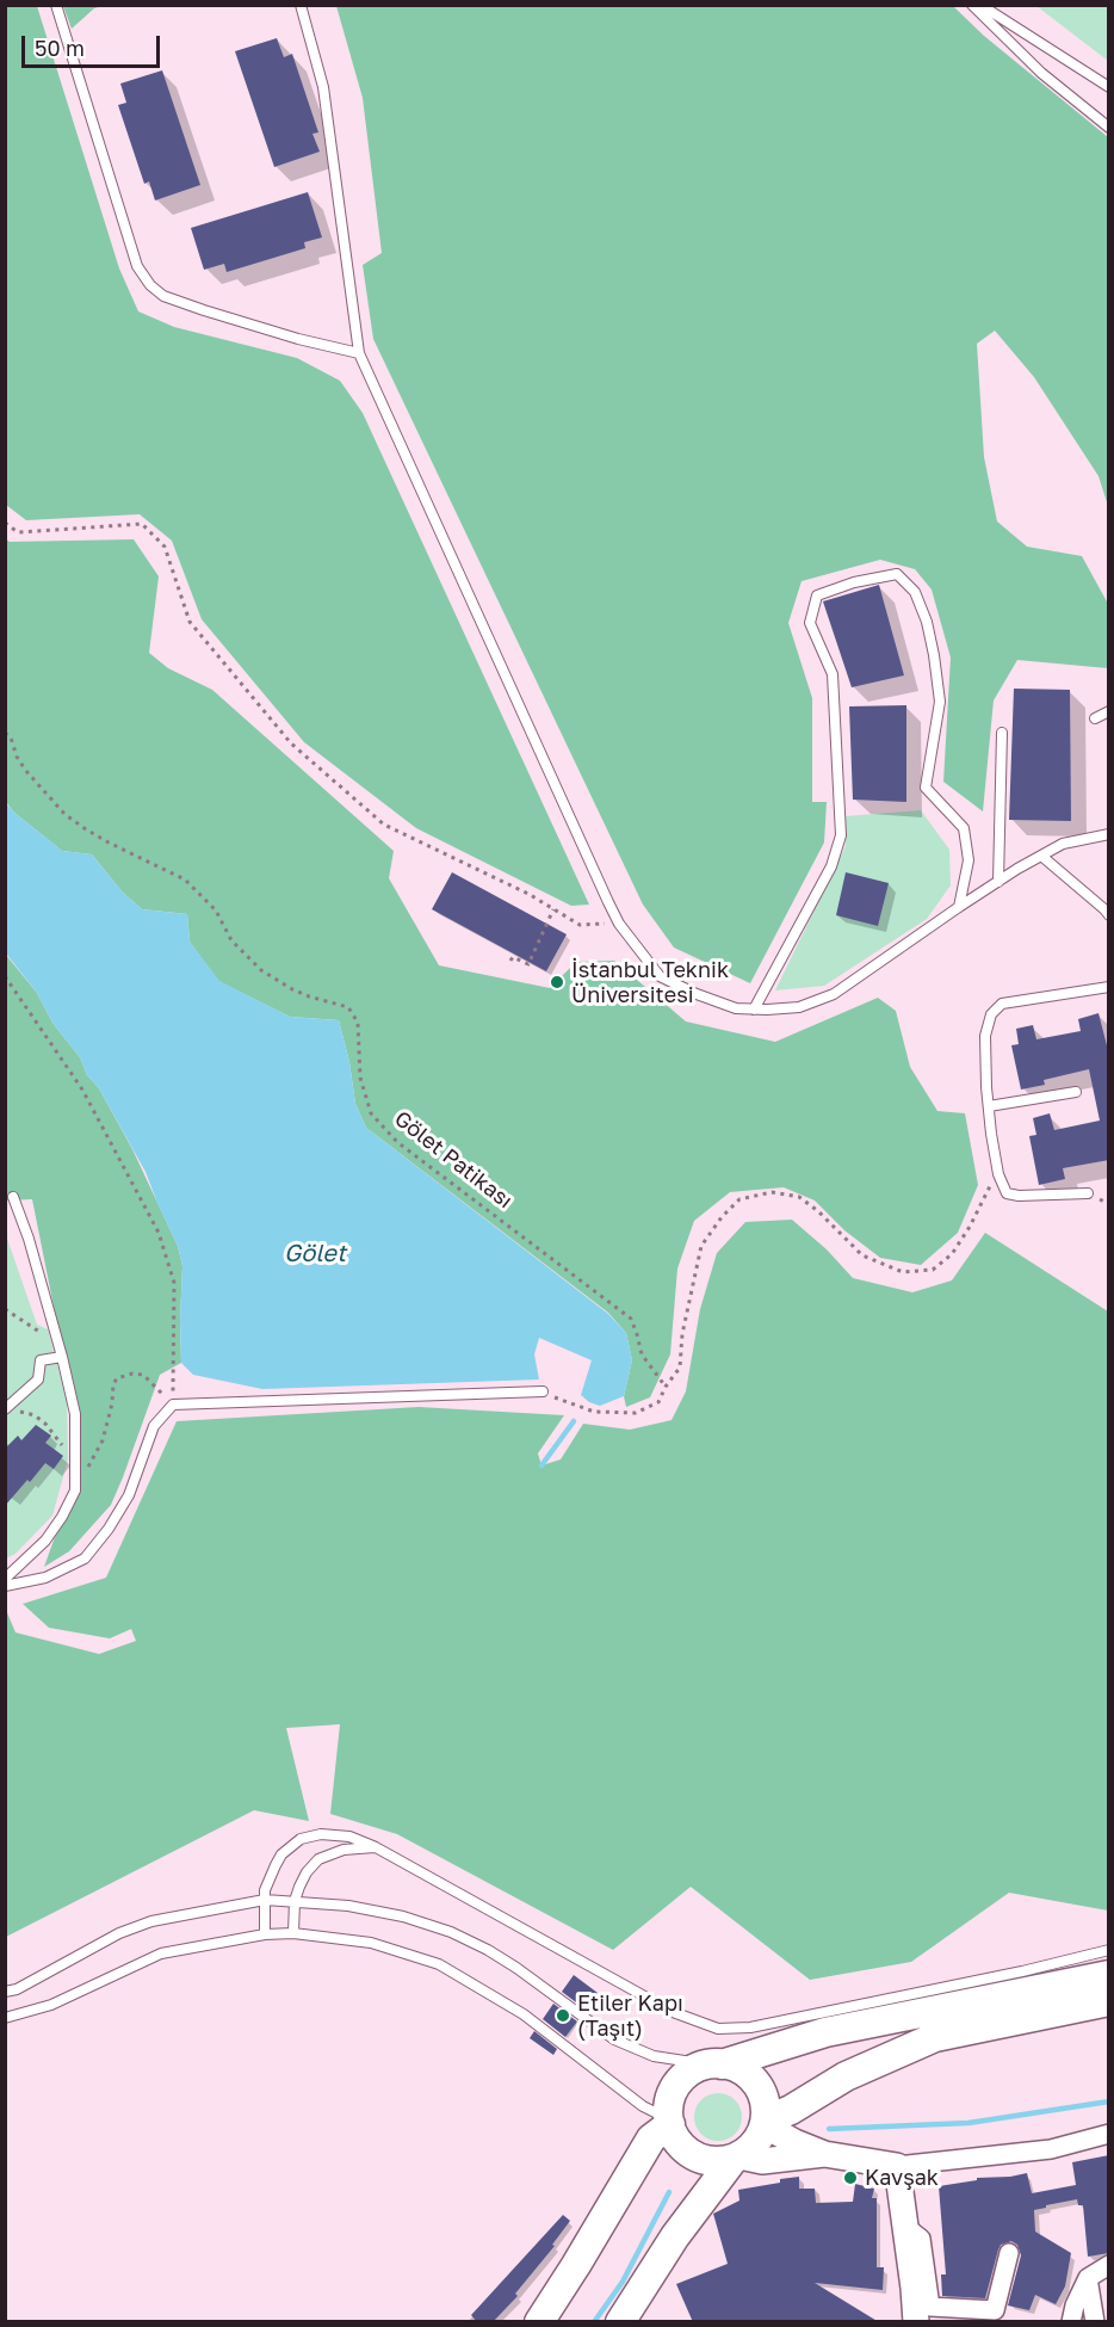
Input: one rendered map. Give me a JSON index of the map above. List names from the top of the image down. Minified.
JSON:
{"streets":{"path":["Gölet Patikası"]},"water":["Gölet"],"places":["İstanbul Teknik Üniversitesi","Etiler Kapı (Taşıt)","Kavşak"],"scale_bar":"50 m"}
